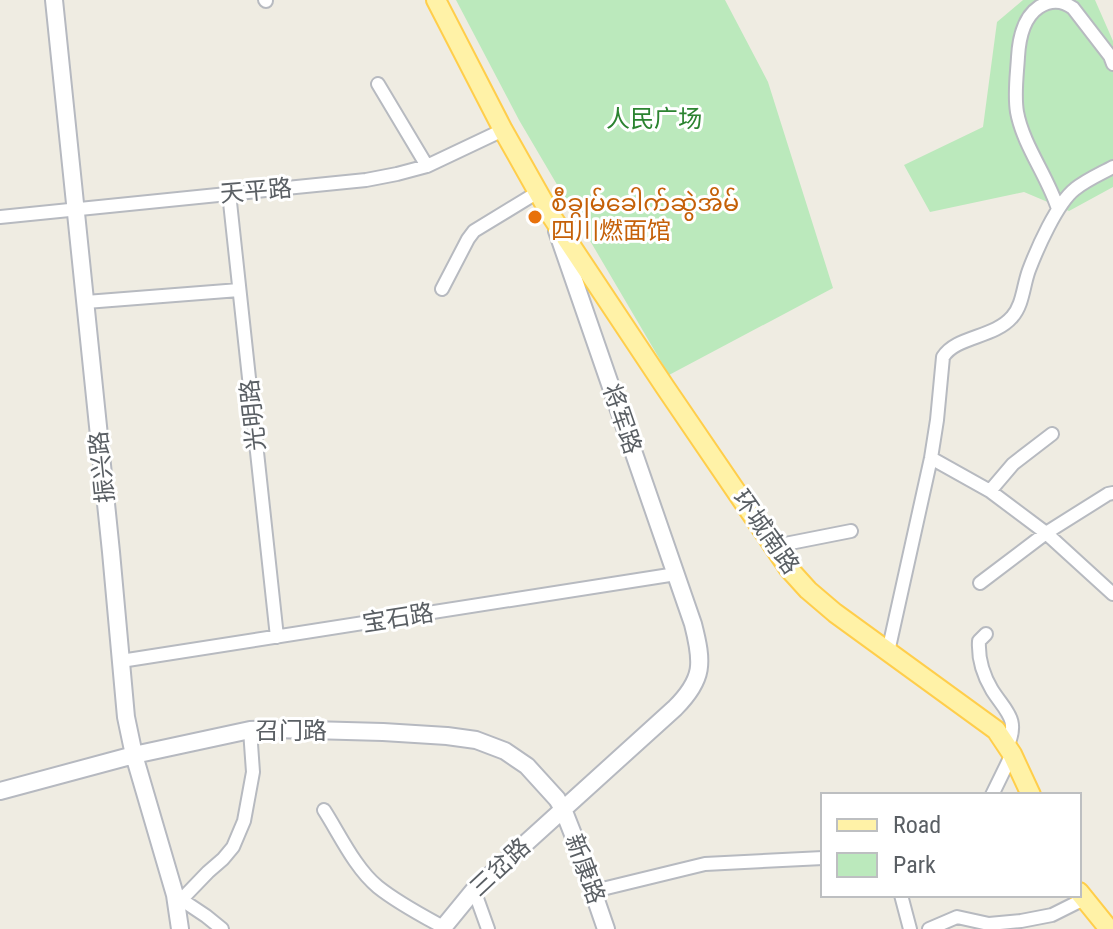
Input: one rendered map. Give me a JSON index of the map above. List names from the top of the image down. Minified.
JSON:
{"streets":{"main road":["将军路","振兴路","环城南路","召门路","三岔路","新康路"],"street":["天平路","光明路","宝石路"]},"crossings":[["天平路","光明路"],["天平路","将军路"],["天平路","振兴路"],["光明路","宝石路"],["将军路","环城南路"],["将军路","宝石路"],["将军路","召门路"],["将军路","三岔路"],["将军路","新康路"],["振兴路","宝石路"],["振兴路","召门路"],["召门路","三岔路"],["召门路","新康路"],["三岔路","新康路"]],"parks":["人民广场"],"places":["စီချွမ်ခေါက်ဆွဲအိမ် 四川燃面馆"],"legend":["Road","Park"]}
